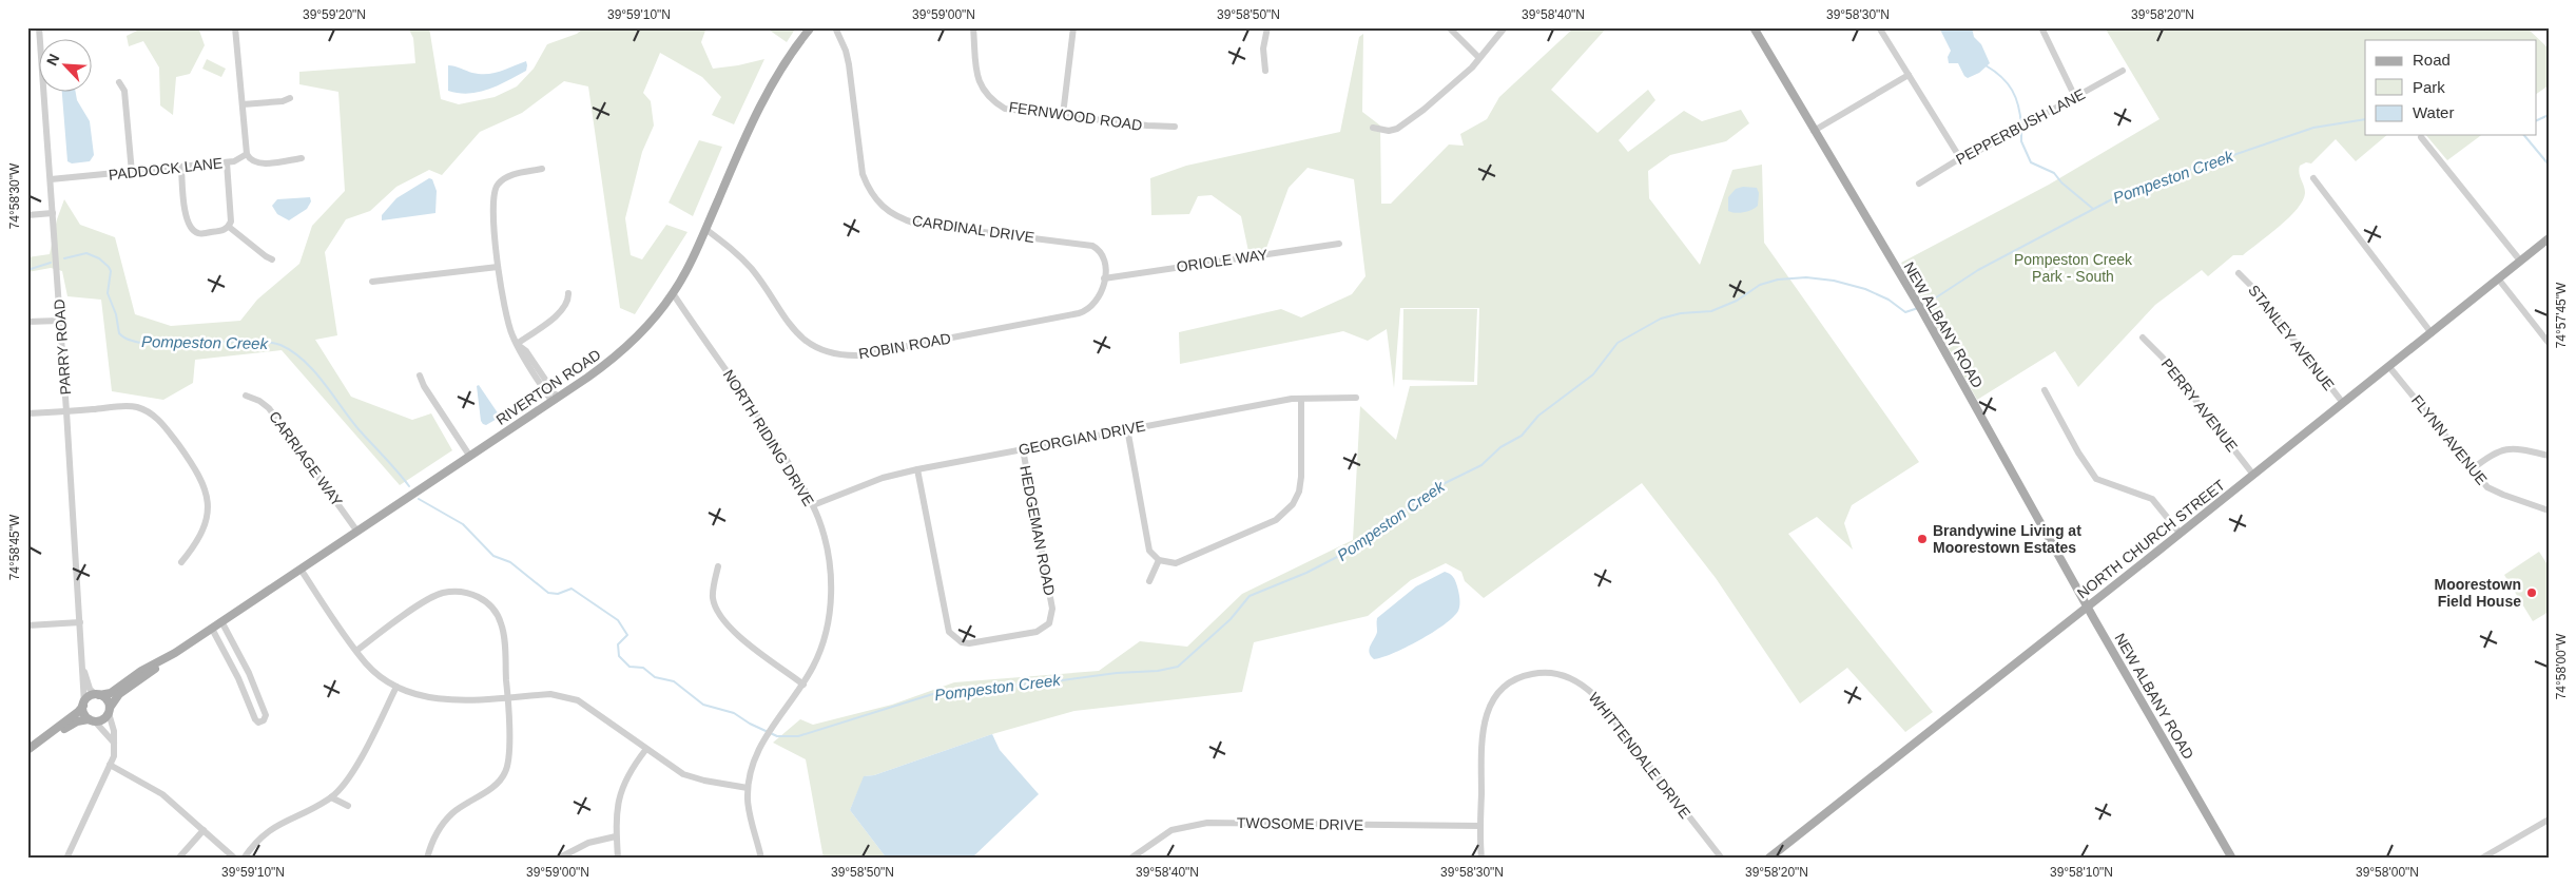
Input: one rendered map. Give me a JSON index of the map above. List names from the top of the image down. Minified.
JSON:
{"streets":{"main road":["NEW ALBANY ROAD","RIVERTON ROAD","NORTH CHURCH STREET"],"street":["FERNWOOD ROAD","PEPPERBUSH LANE","PADDOCK LANE","CARDINAL DRIVE","ORIOLE WAY","STANLEY AVENUE","ROBIN ROAD","PARRY ROAD","PERRY AVENUE","NORTH RIDING DRIVE","GEORGIAN DRIVE","FLYNN AVENUE","CARRIAGE WAY","HEDGEMAN ROAD","WHITTENDALE DRIVE","TWOSOME DRIVE"]},"crossings":[["PADDOCK LANE","PARRY ROAD"],["CARDINAL DRIVE","ORIOLE WAY"],["CARDINAL DRIVE","ROBIN ROAD"],["ORIOLE WAY","ROBIN ROAD"],["NEW ALBANY ROAD","NORTH CHURCH STREET"],["STANLEY AVENUE","NORTH CHURCH STREET"],["ROBIN ROAD","RIVERTON ROAD"],["PARRY ROAD","RIVERTON ROAD"],["RIVERTON ROAD","NORTH RIDING DRIVE"],["RIVERTON ROAD","CARRIAGE WAY"],["PERRY AVENUE","NORTH CHURCH STREET"],["NORTH RIDING DRIVE","GEORGIAN DRIVE"],["GEORGIAN DRIVE","HEDGEMAN ROAD"],["FLYNN AVENUE","NORTH CHURCH STREET"],["WHITTENDALE DRIVE","TWOSOME DRIVE"]],"water":["Pompeston Creek"],"parks":["Pompeston Creek Park - South"],"places":["Brandywine Living at Moorestown Estates","Moorestown Field House"],"legend":["Road","Park","Water"],"north":"top left","coordinates":["39°59'20\"N","39°59'10\"N","39°59'00\"N","39°58'50\"N","39°58'40\"N","39°58'30\"N","39°58'20\"N","74°58'30\"W","74°57'45\"W","74°58'45\"W","74°58'00\"W","39°58'10\"N","39°58'00\"N"]}
